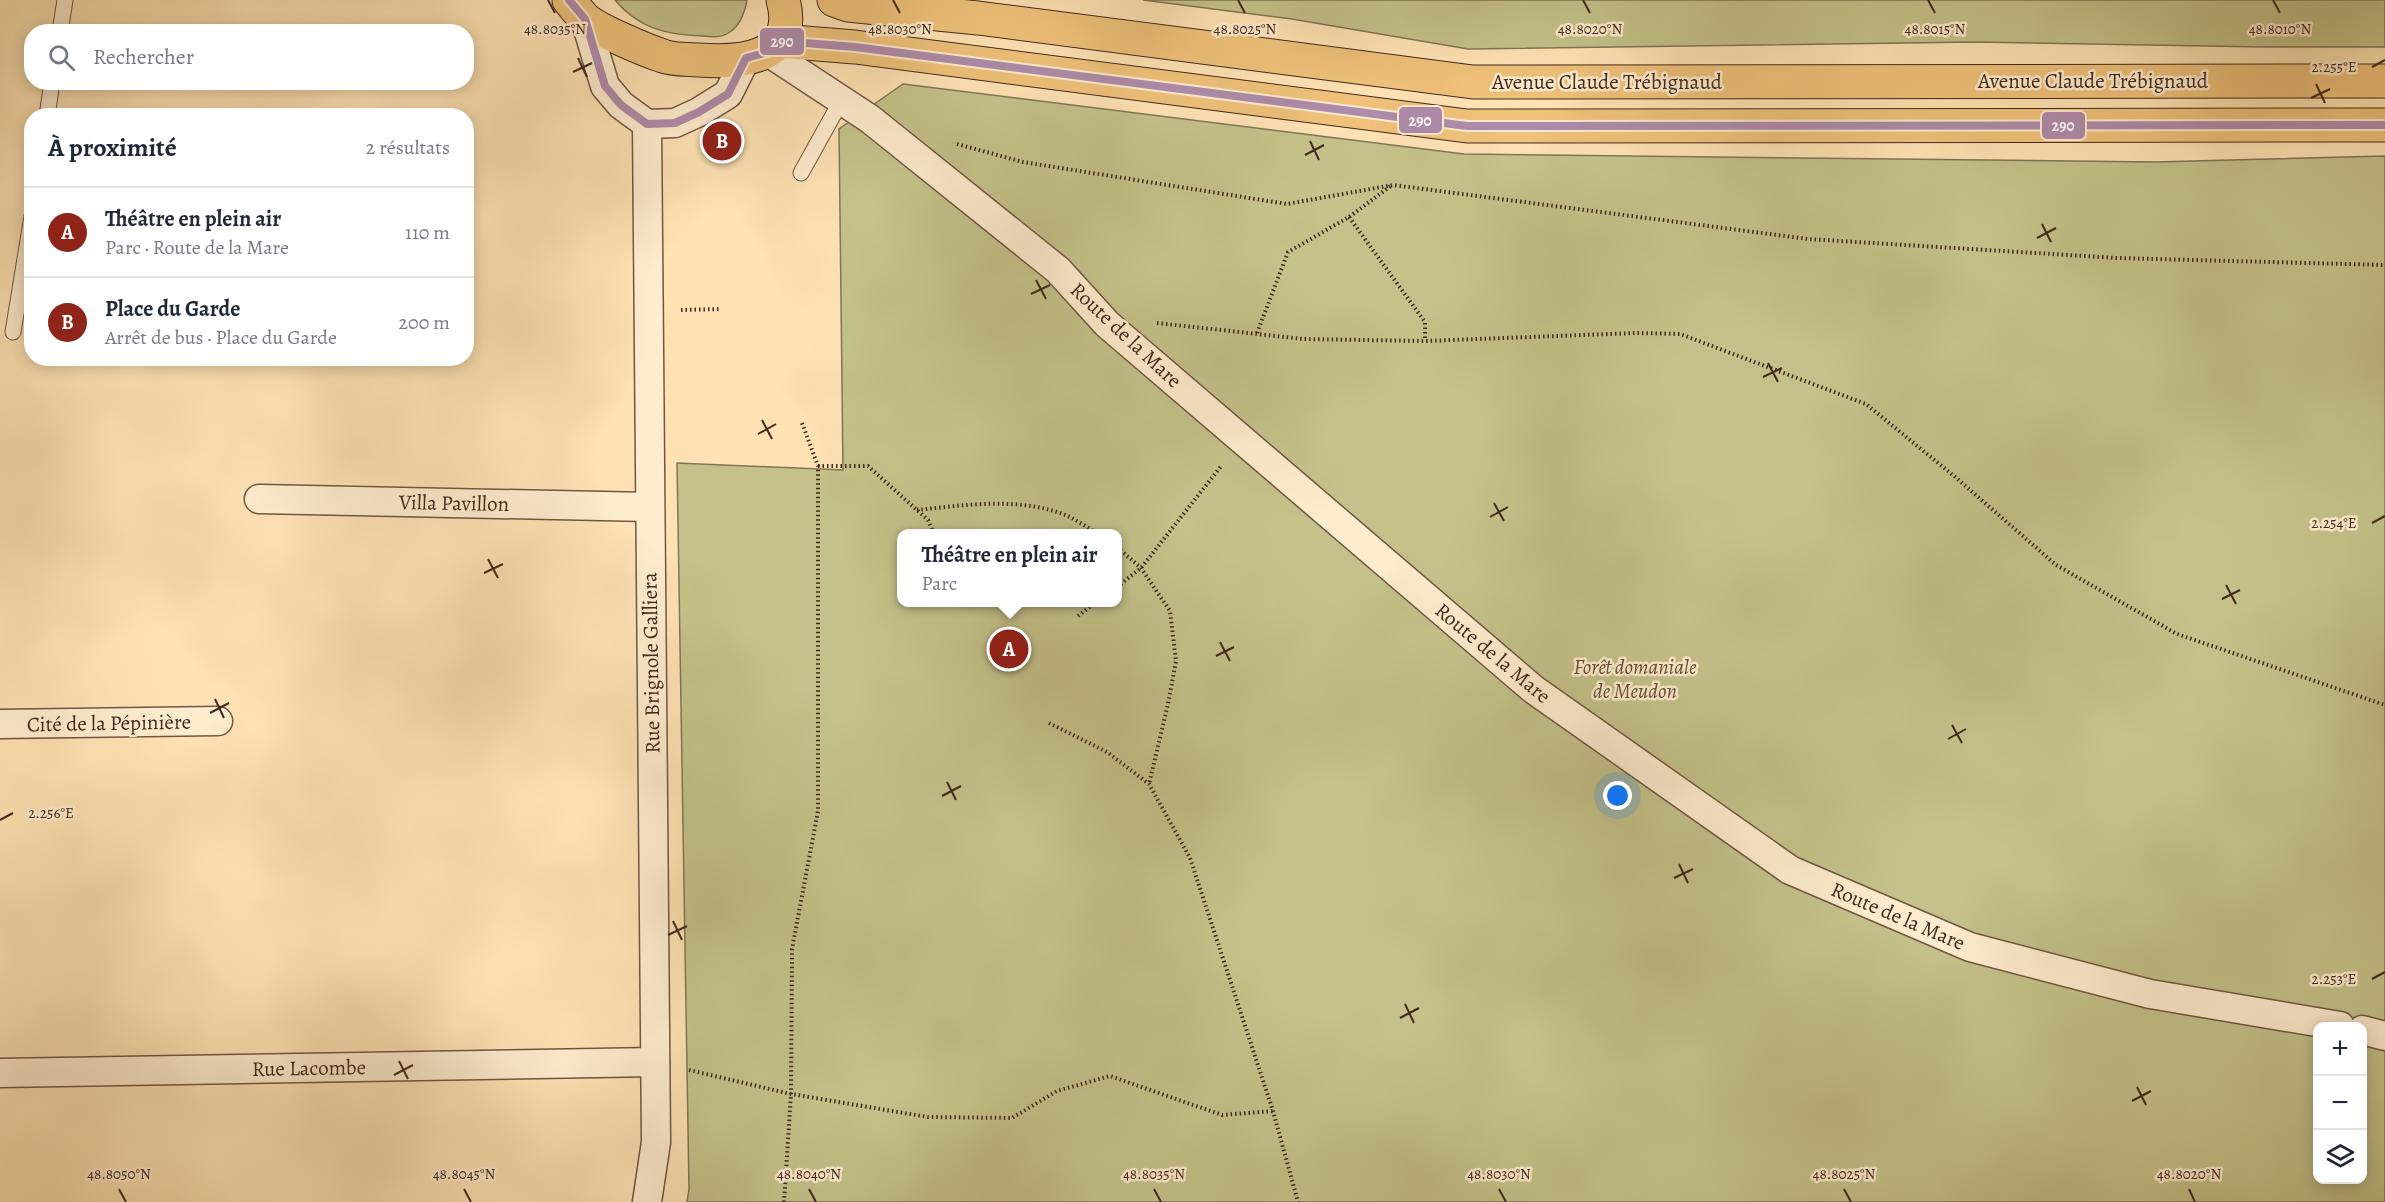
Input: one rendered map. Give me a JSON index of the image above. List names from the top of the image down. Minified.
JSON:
{"streets":{"main road":["Avenue Claude Trébignaud"],"street":["Route de la Mare","Villa Pavillon","Rue Brignole Galliera","Cité de la Pépinière","Rue Lacombe"]},"crossings":[["Villa Pavillon","Rue Brignole Galliera"],["Rue Brignole Galliera","Rue Lacombe"]],"parks":["Forêt domaniale de Meudon"],"lines":["transit line 290"],"page":{"search":"Rechercher","heading":["À proximité","2 résultats"],"pins":["B","A"],"list":[{"mark":"A","name":"Théâtre en plein air","note":"Parc · Route de la Mare","value":"110 m"},{"mark":"B","name":"Place du Garde","note":"Arrêt de bus · Place du Garde","value":"200 m"}],"popup":["Théâtre en plein air","Parc"],"map_buttons":["+","−"]},"coordinates":["48.8010°N","48.8035°N","48.8030°N","48.8025°N","48.8020°N","48.8015°N","2.255°E","2.254°E","2.256°E","2.253°E","48.8050°N","48.8045°N","48.8040°N"]}
